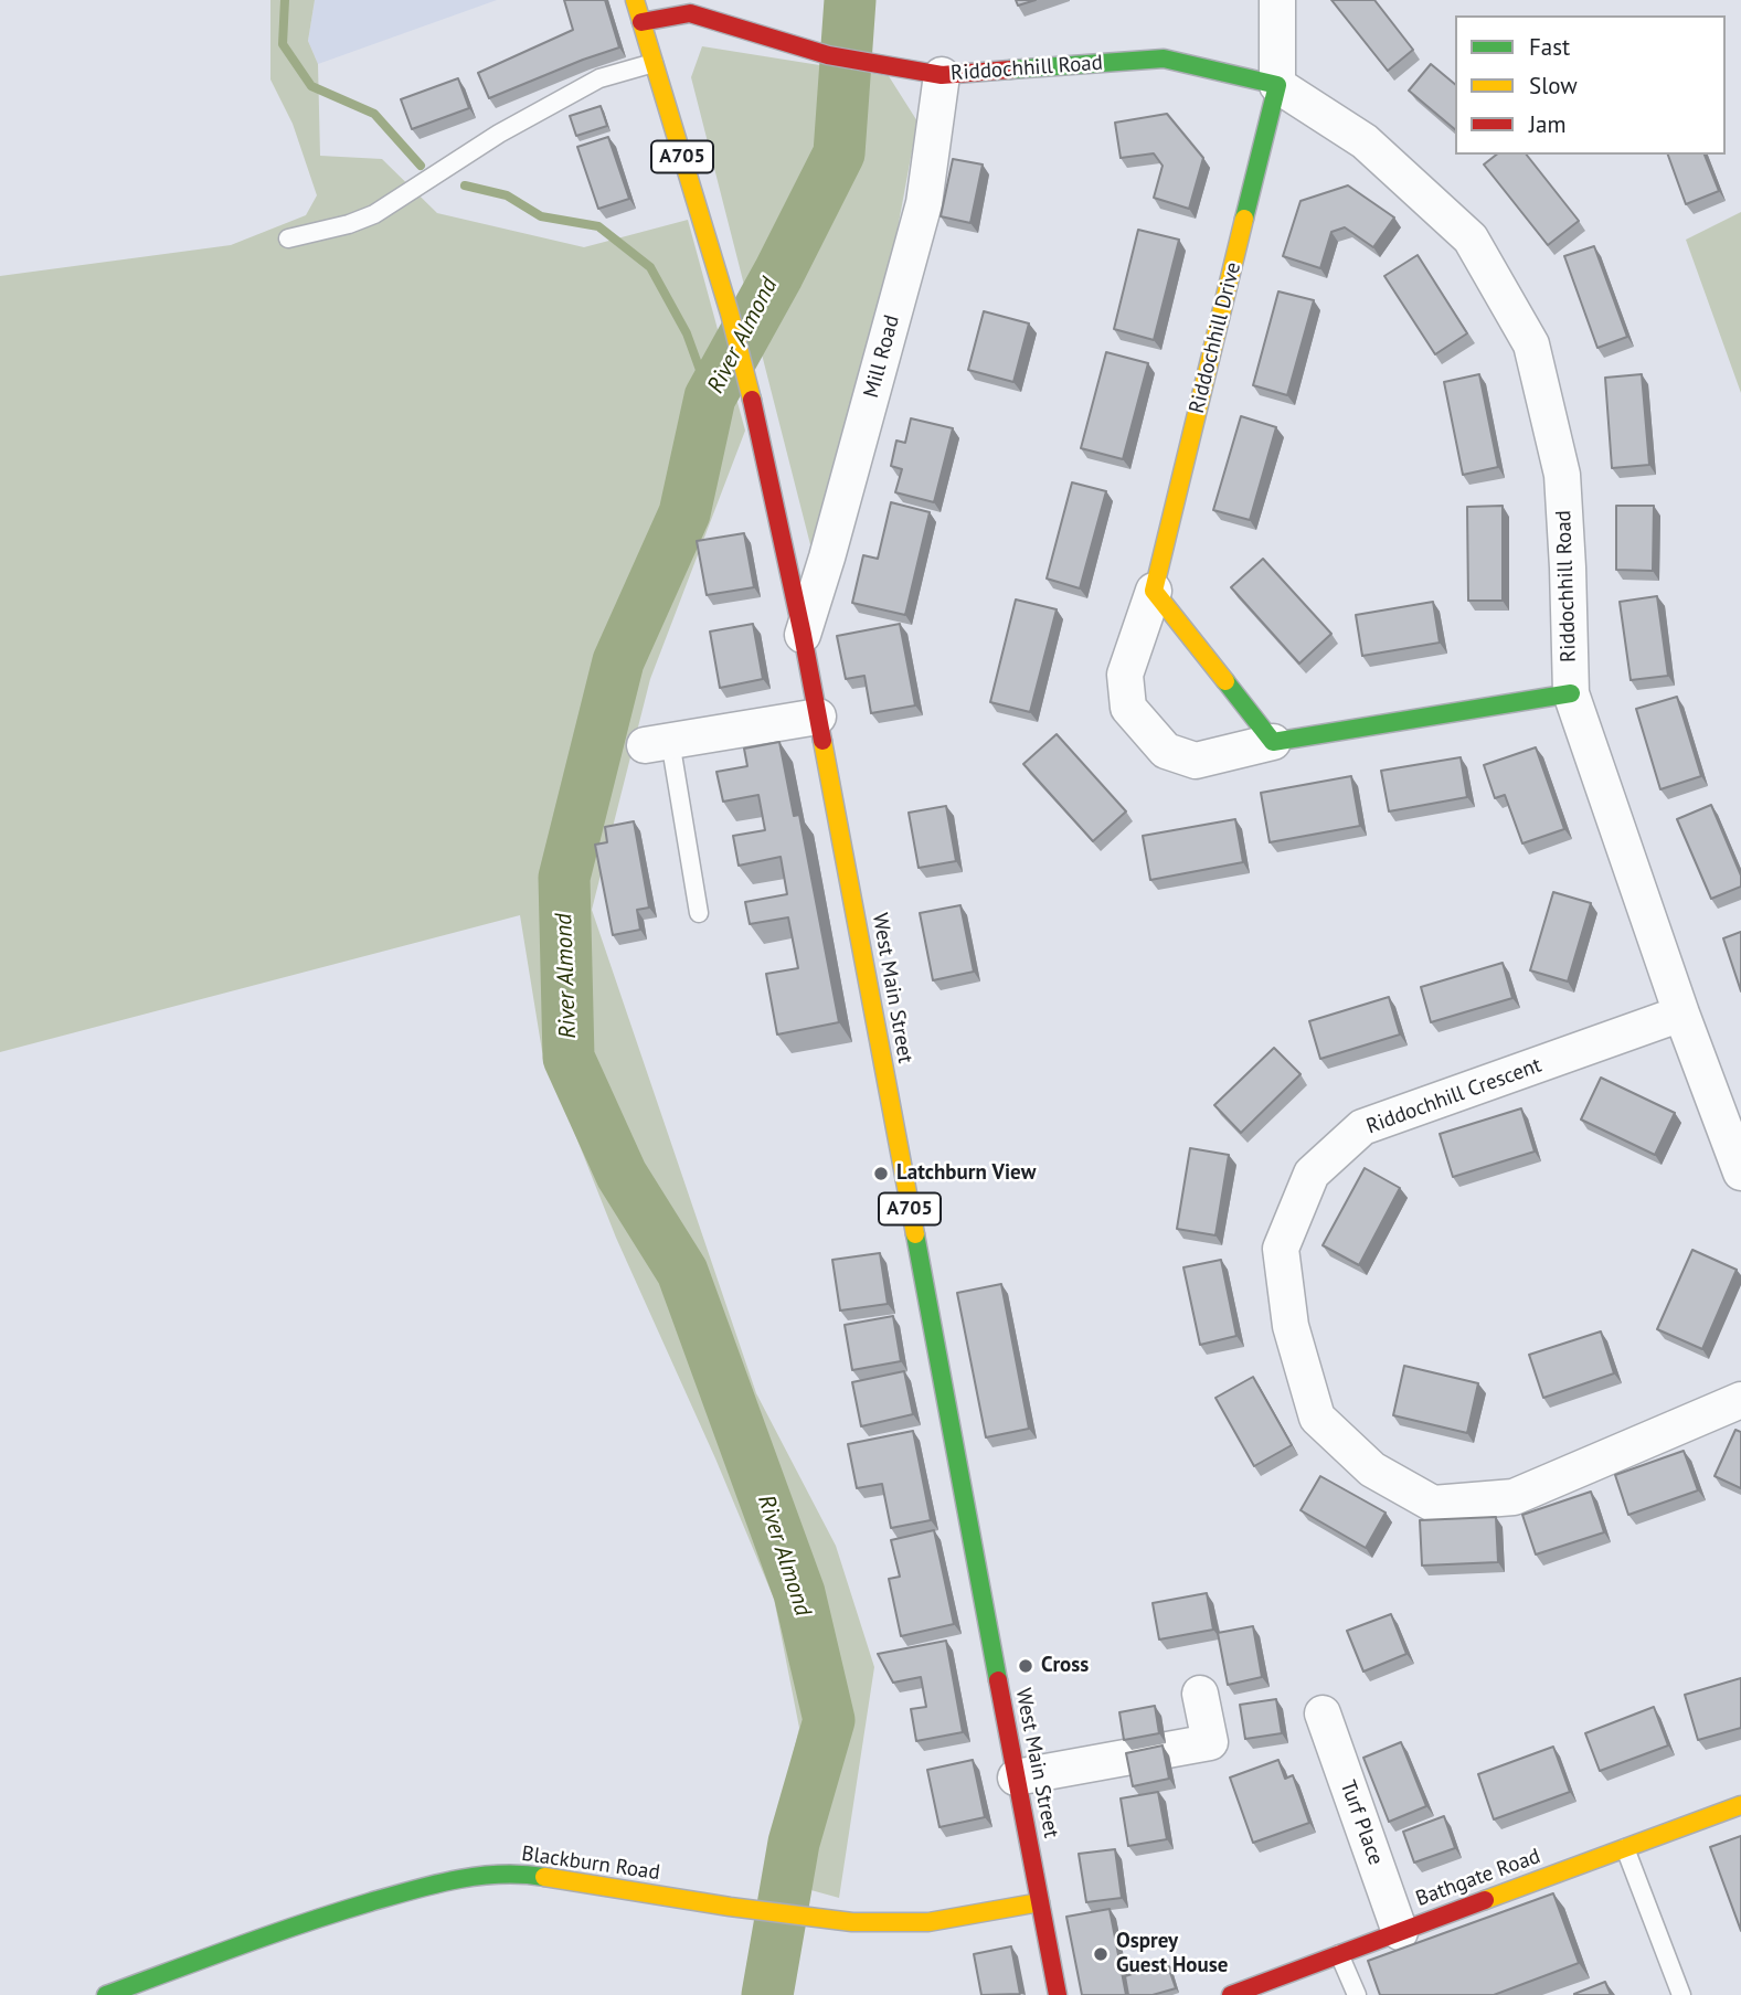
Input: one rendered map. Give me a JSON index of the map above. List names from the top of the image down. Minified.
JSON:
{"streets":{"main road":["Riddochhill Road","A705","Riddochhill Drive","West Main Street","Blackburn Road","Bathgate Road"],"street":["Mill Road","Riddochhill Crescent","Turf Place"]},"crossings":[["Riddochhill Road","Riddochhill Drive"],["Riddochhill Road","Mill Road"],["Riddochhill Road","West Main Street"],["Riddochhill Road","Riddochhill Crescent"],["Mill Road","West Main Street"],["West Main Street","Blackburn Road"],["Turf Place","Bathgate Road"]],"water":["River Almond"],"places":["Latchburn View","Cross","Osprey Guest House"],"legend":["Fast","Slow","Jam"]}
